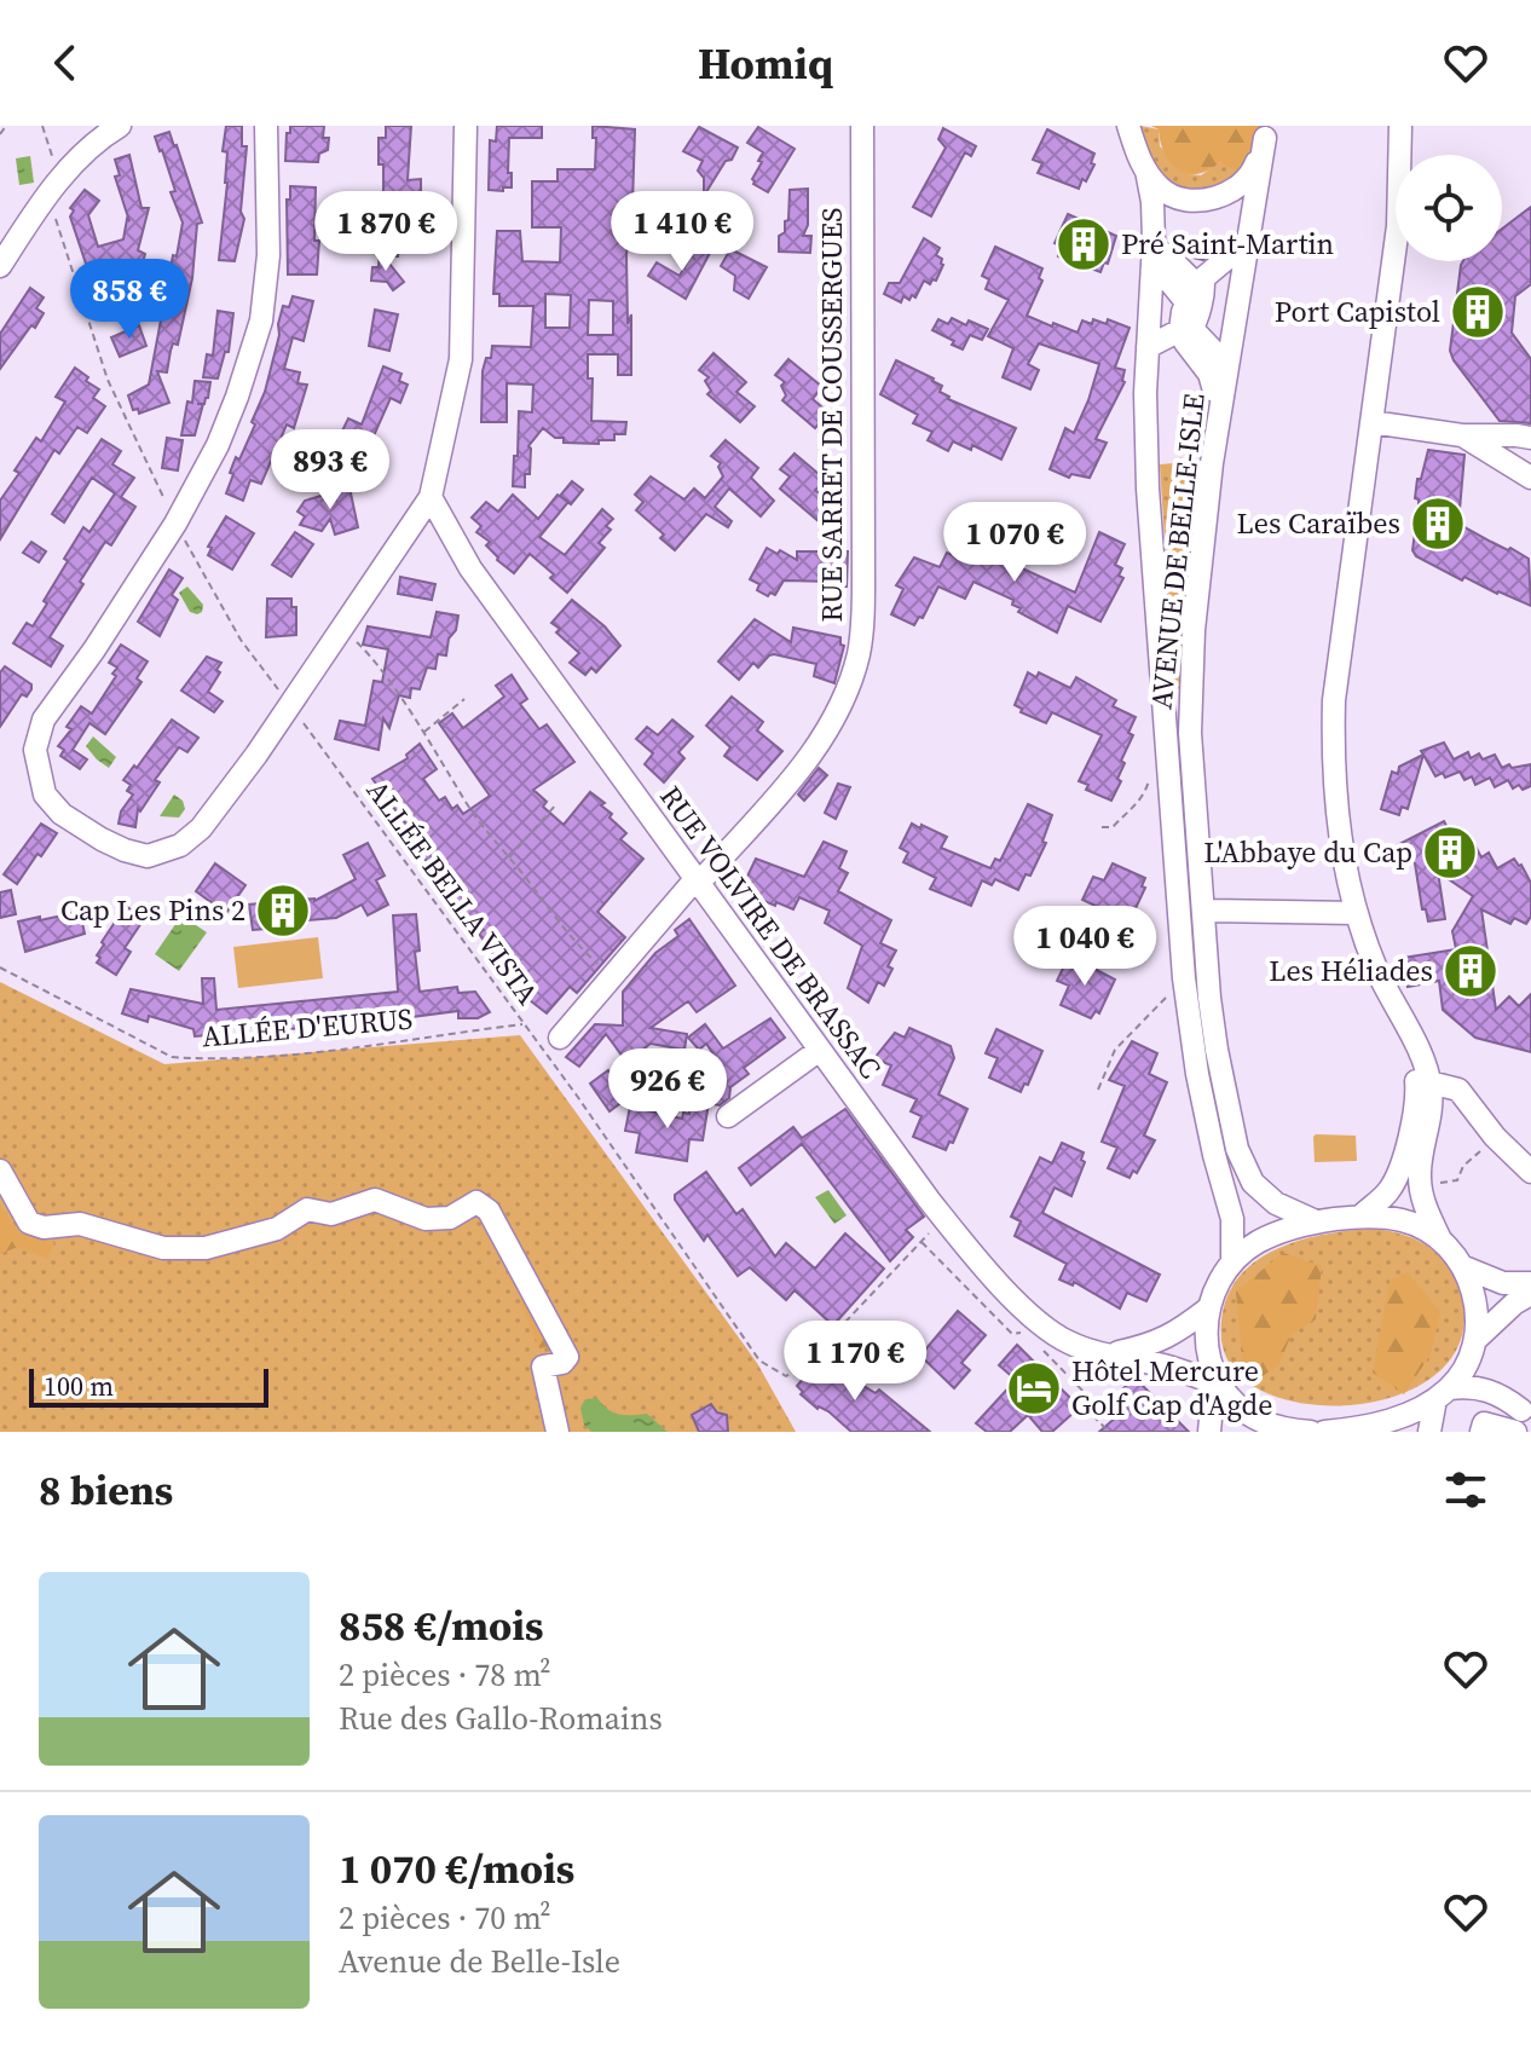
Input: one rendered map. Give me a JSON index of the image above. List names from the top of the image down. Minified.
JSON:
{"streets":{"street":["RUE SARRET DE COUSSERGUES","AVENUE DE BELLE-ISLE","RUE VOLVIRE DE BRASSAC"],"path":["ALLÉE BELLA VISTA","ALLÉE D'EURUS"]},"crossings":[["RUE SARRET DE COUSSERGUES","RUE VOLVIRE DE BRASSAC"],["ALLÉE BELLA VISTA","RUE VOLVIRE DE BRASSAC"],["ALLÉE BELLA VISTA","ALLÉE D'EURUS"]],"places":{"building":["Pré Saint-Martin","Port Capistol","Les Caraïbes","L'Abbaye du Cap","Cap Les Pins 2","Les Héliades"],"hotel":["Hôtel Mercure Golf Cap d'Agde"]},"scale_bar":"100 m","page":{"header":"Homiq","price":["1 870 €","1 410 €","858 €","893 €","1 070 €","1 040 €","926 €","1 170 €"],"scale":"100 m","heading":"8 biens","list":[{"name":"858 €/mois","note":"2 pièces · 78 m² · Rue des Gallo-Romains"},{"name":"1 070 €/mois","note":"2 pièces · 70 m² · Avenue de Belle-Isle"}]}}
